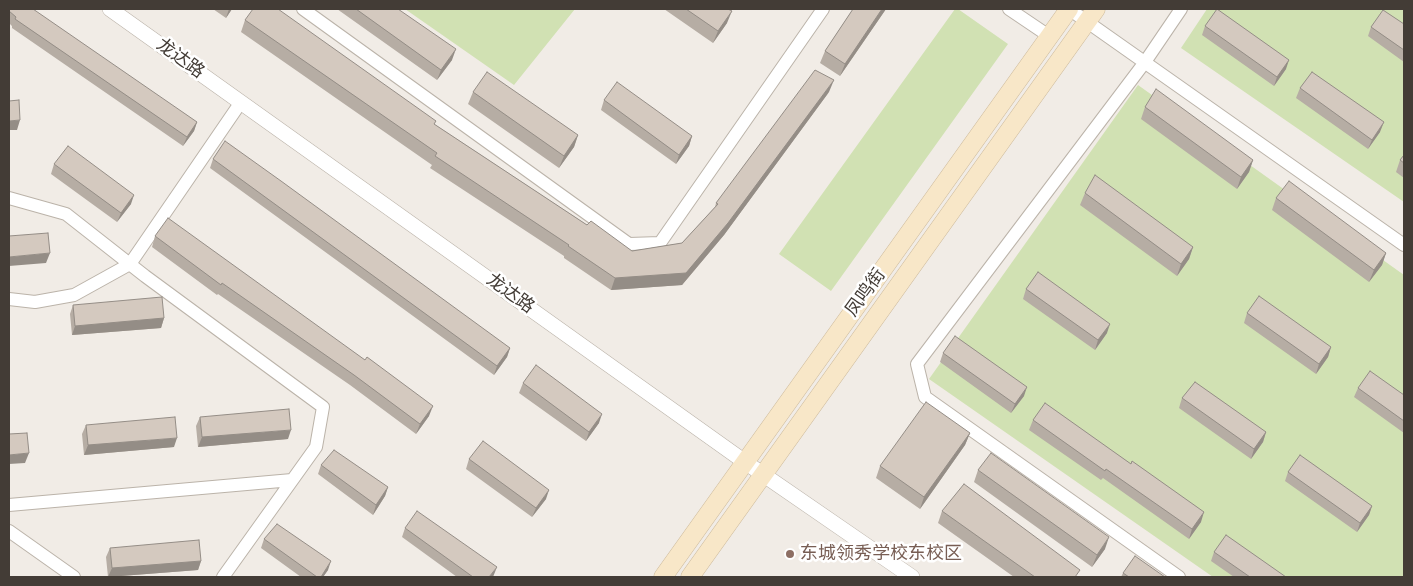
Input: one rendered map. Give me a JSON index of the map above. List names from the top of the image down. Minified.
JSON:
{"streets":{"main road":["凤鸣街"],"street":["龙达路"]},"crossings":[["龙达路","凤鸣街"]],"places":["东城领秀学校东校区"]}
